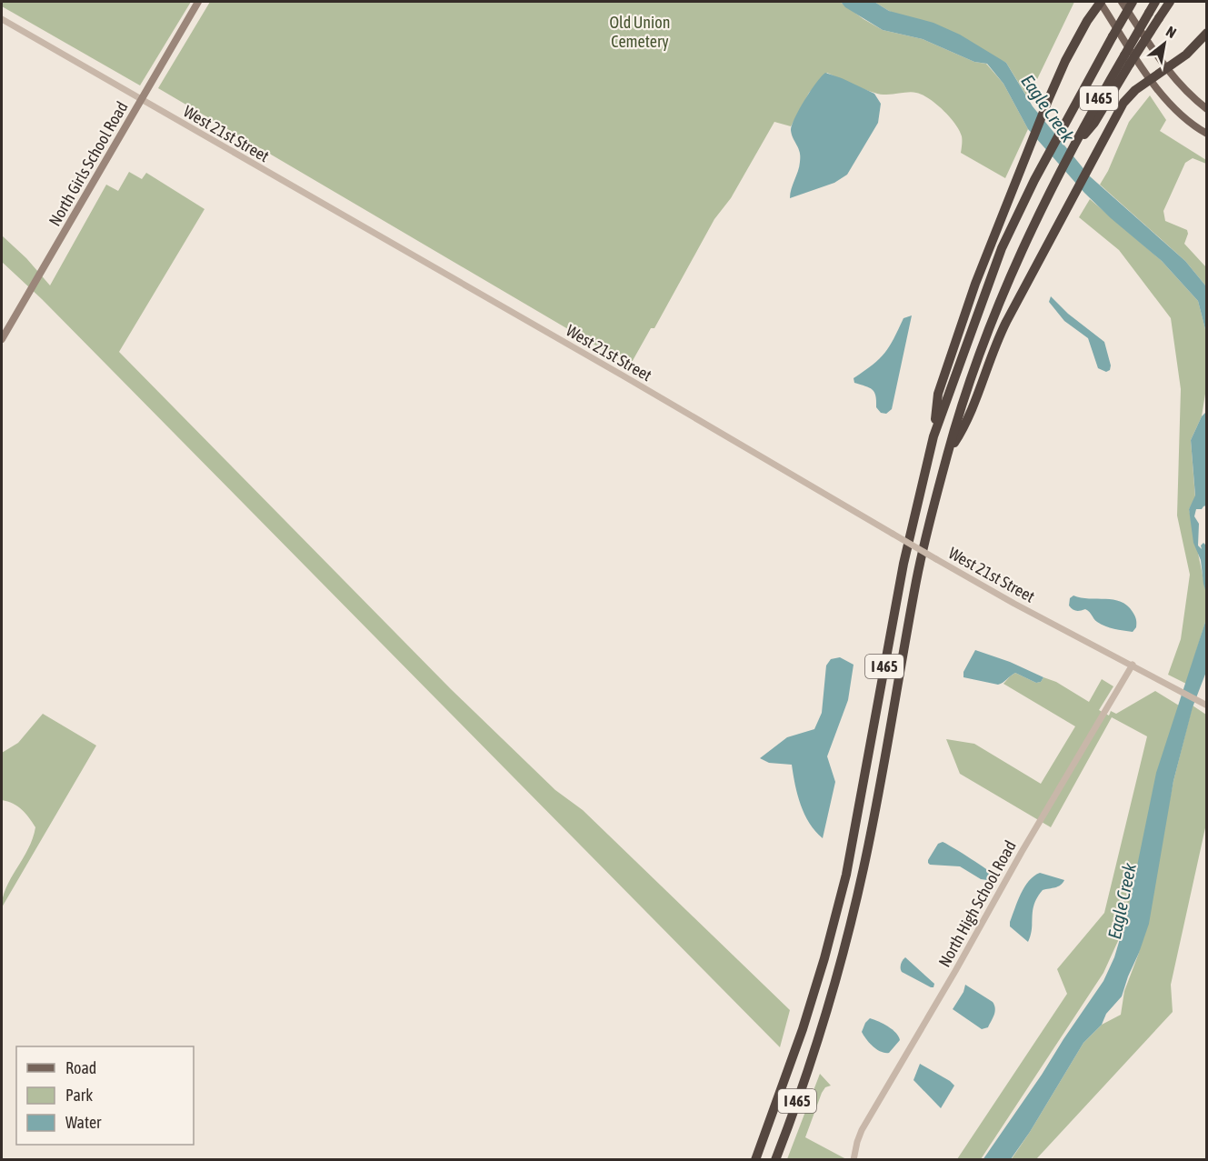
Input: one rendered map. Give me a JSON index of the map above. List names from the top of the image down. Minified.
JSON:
{"streets":{"highway":["I 465"],"main road":["North Girls School Road"],"street":["West 21st Street","North High School Road"]},"crossings":[["West 21st Street","North Girls School Road"],["West 21st Street","North High School Road"]],"water":["Eagle Creek"],"parks":["Old Union Cemetery"],"legend":["Road","Park","Water"],"north":"top right"}
